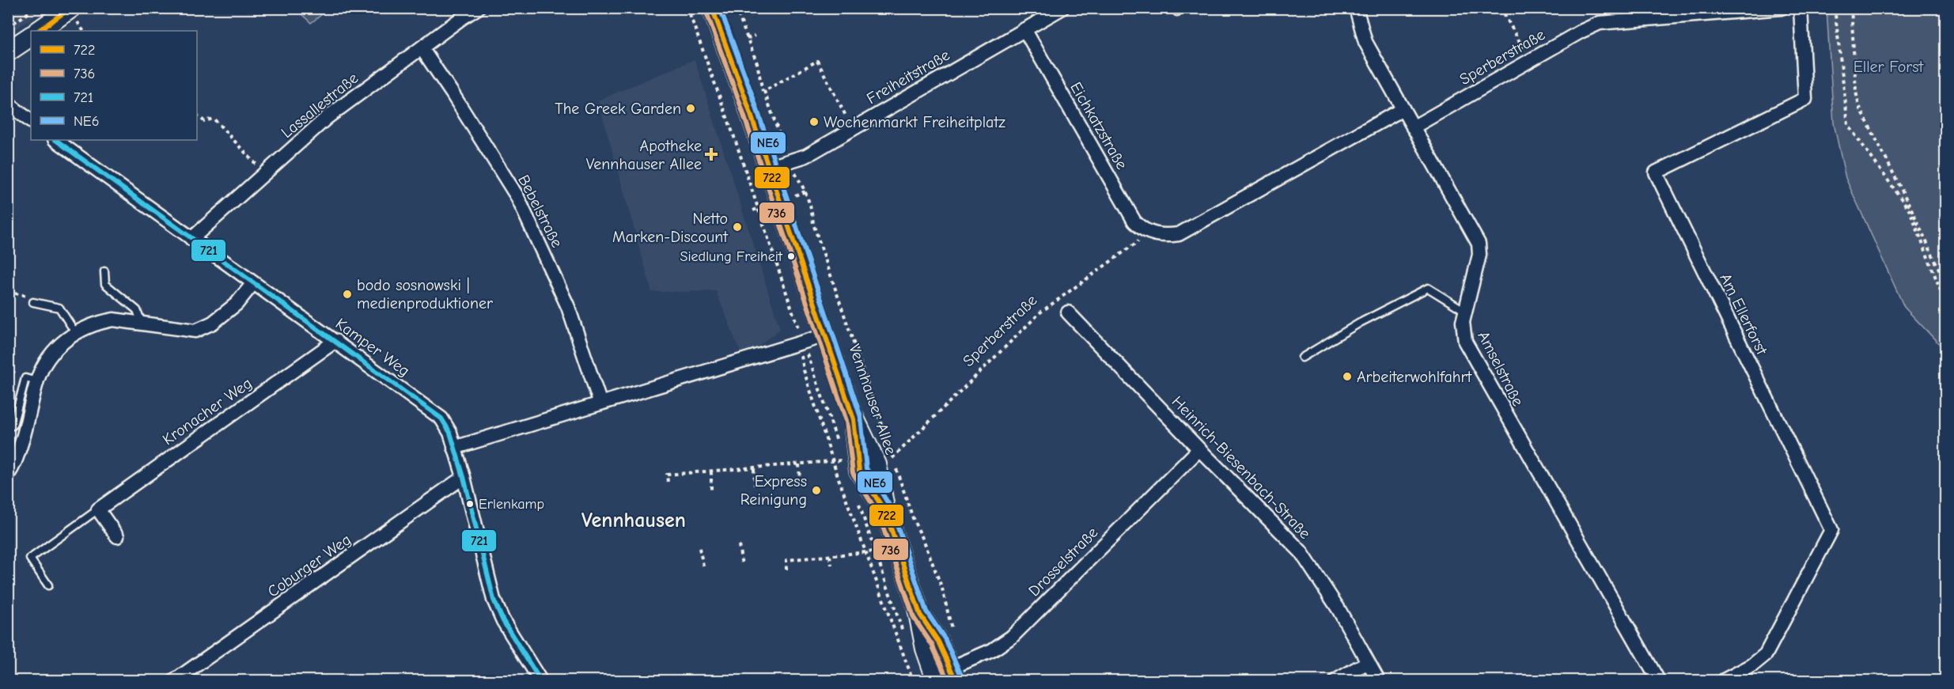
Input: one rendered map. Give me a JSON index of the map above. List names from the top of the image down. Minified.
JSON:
{"streets":{"main road":["Vennhauser Allee"],"street":["Sperberstraße","Freiheitstraße","Lassallestraße","Eichkatzstraße","Bebelstraße","Am Ellerforst","Kamper Weg","Amselstraße","Kronacher Weg","Heinrich-Biesenbach-Straße","Drosselstraße","Coburger Weg"]},"crossings":[["Sperberstraße","Eichkatzstraße"],["Sperberstraße","Amselstraße"],["Sperberstraße","Vennhauser Allee"],["Freiheitstraße","Eichkatzstraße"],["Freiheitstraße","Vennhauser Allee"],["Lassallestraße","Bebelstraße"],["Lassallestraße","Kamper Weg"],["Kamper Weg","Kronacher Weg"],["Kamper Weg","Coburger Weg"],["Vennhauser Allee","Drosselstraße"],["Heinrich-Biesenbach-Straße","Drosselstraße"]],"districts":["Vennhausen"],"parks":["Eller Forst"],"places":{"other":["The Greek Garden","Wochenmarkt Freiheitplatz","Netto Marken-Discount","Siedlung Freiheit","bodo sosnowski | medienproduktioner","Arbeiterwohlfahrt","Express Reinigung","Erlenkamp"],"health":["Apotheke Vennhauser Allee"]},"lines":["transit line 722","transit line NE6","transit line 736","transit line 721"],"legend":["722","736","721","NE6"]}
